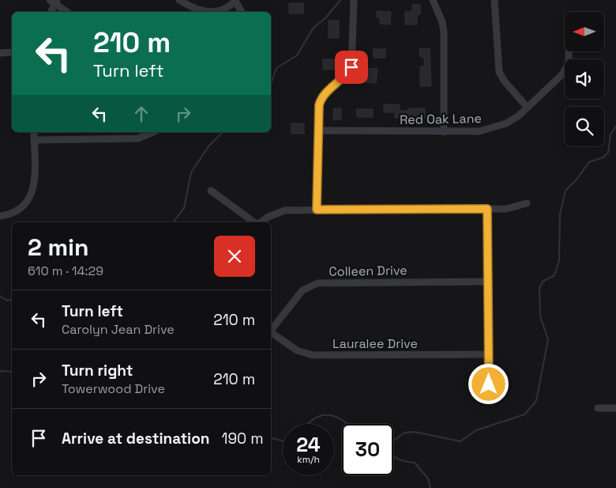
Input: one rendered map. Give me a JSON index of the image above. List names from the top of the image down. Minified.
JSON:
{"streets":{"street":["Red Oak Lane","Colleen Drive","Lauralee Drive"]},"north":"left","page":{"turn":["210 m","Turn left"],"heading":["2 min","610 m · 14:29"],"list":[{"name":"Turn left","note":"Carolyn Jean Drive","value":"210 m"},{"name":"Turn right","note":"Towerwood Drive","value":"210 m"},{"name":"Arrive at destination","value":"190 m"}],"speed":"24 km/h","limit":"30"}}
